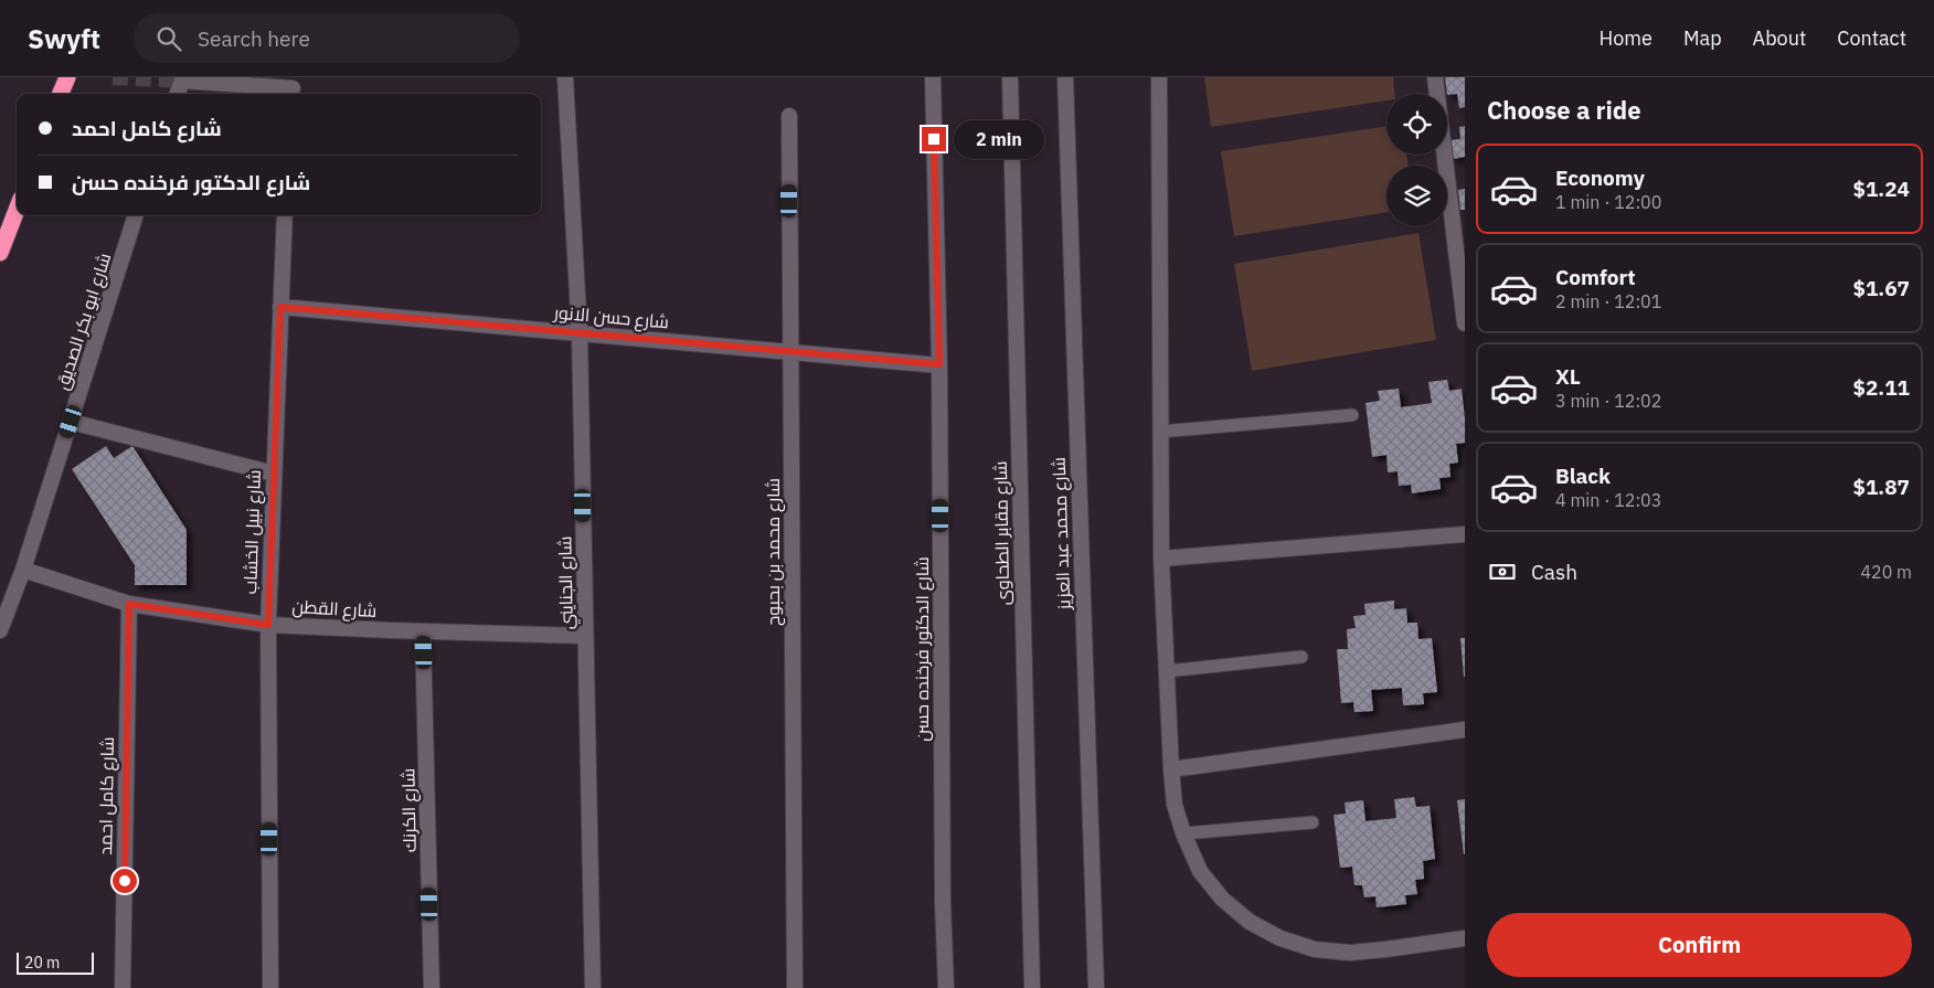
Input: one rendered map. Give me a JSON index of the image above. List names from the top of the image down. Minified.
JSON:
{"streets":{"street":["شارع حسن الانور","شارع ابو بكر الصديق","شارع نبيل الخشاب","شارع مقابر الطحاوى","شارع محمد عبد العزيز","شارع محمد بن بحبوح","شارع الجنايني","شارع القطن","شارع الدكتور فرخنده حسن","شارع كامل احمد","شارع الكرنك"]},"crossings":[["شارع حسن الانور","شارع نبيل الخشاب"],["شارع حسن الانور","شارع محمد بن بحبوح"],["شارع حسن الانور","شارع الجنايني"],["شارع حسن الانور","شارع الدكتور فرخنده حسن"],["شارع ابو بكر الصديق","شارع القطن"],["شارع نبيل الخشاب","شارع القطن"],["شارع الجنايني","شارع القطن"],["شارع القطن","شارع كامل احمد"],["شارع القطن","شارع الكرنك"]],"scale_bar":"20 m","page":{"header":"Swyft","search":"Search here","nav":["Home","Map","About","Contact"],"heading":"Choose a ride","banner":["شارع كامل احمد","شارع الدكتور فرخنده حسن"],"bubble":"2 min","list":[{"name":"Economy","note":"1 min · 12:00","value":"$1.24"},{"name":"Comfort","note":"2 min · 12:01","value":"$1.67"},{"name":"XL","note":"3 min · 12:02","value":"$2.11"},{"name":"Black","note":"4 min · 12:03","value":"$1.87"}],"pay":["Cash","420 m"],"buttons":"Confirm","scale":"20 m"}}
